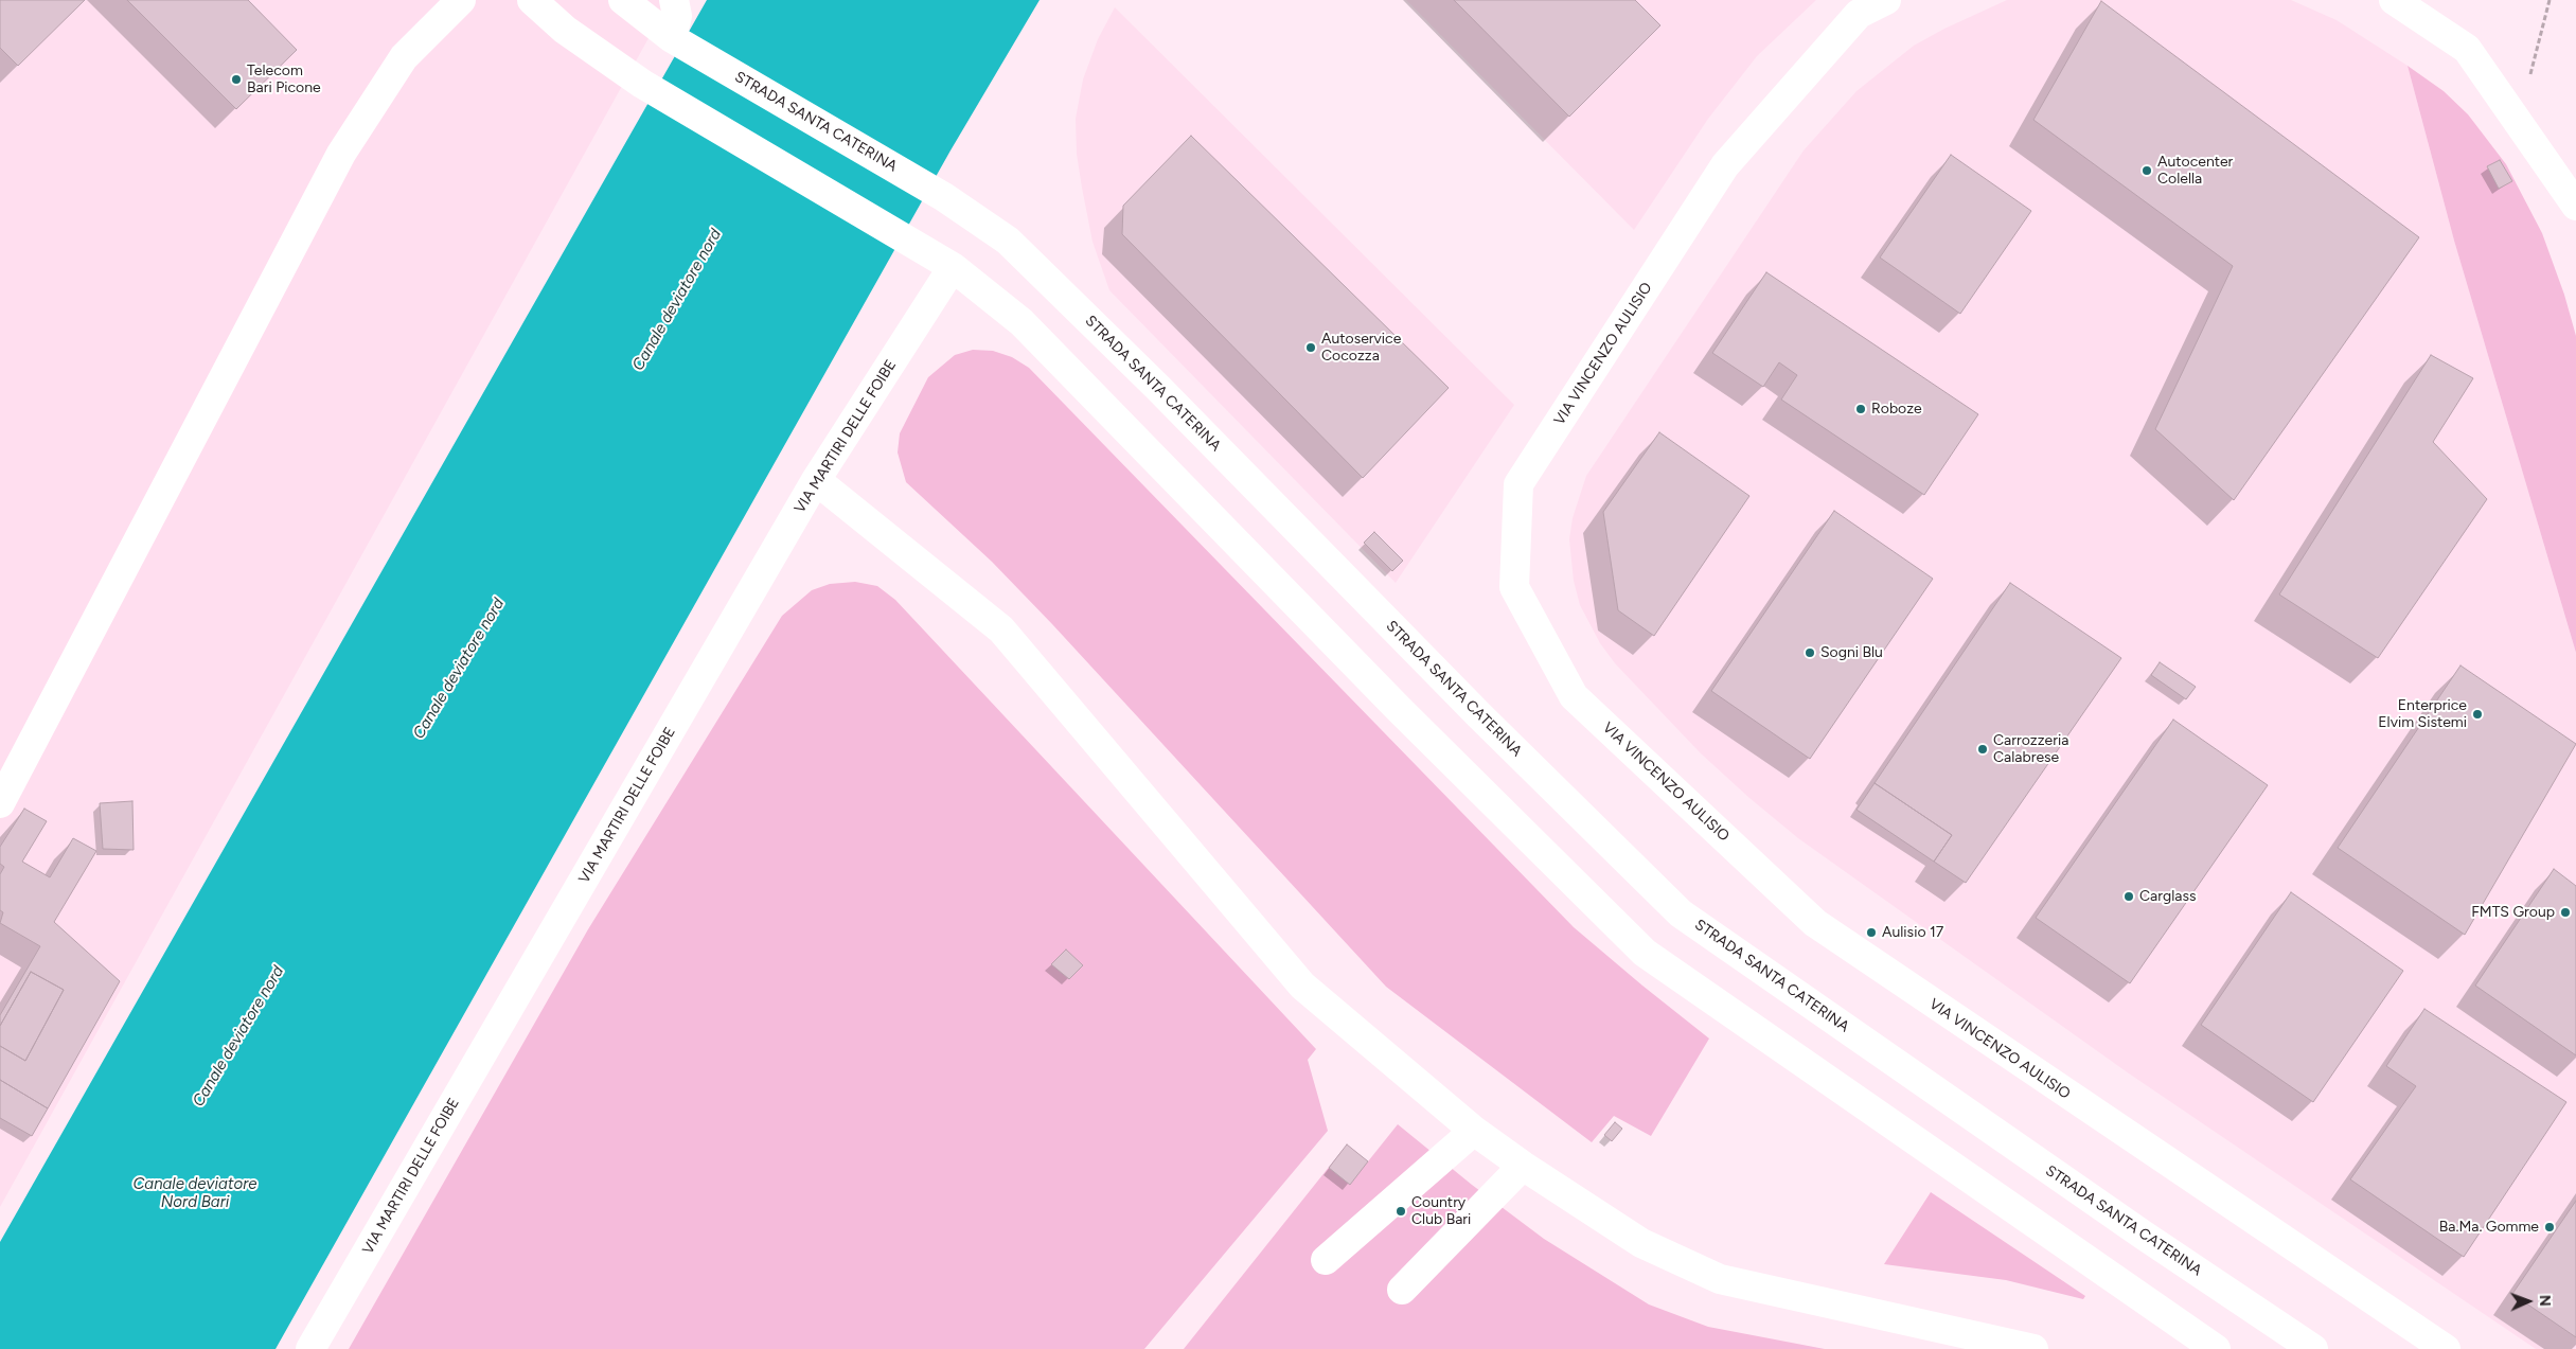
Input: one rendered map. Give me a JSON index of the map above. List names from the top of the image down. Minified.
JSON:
{"streets":{"street":["STRADA SANTA CATERINA","VIA VINCENZO AULISIO","VIA MARTIRI DELLE FOIBE"]},"water":["Canale deviatore nord","Canale deviatore Nord Bari"],"places":["Telecom Bari Picone","Autocenter Colella","Autoservice Cocozza","Roboze","Sogni Blu","Enterprice Elvim Sistemi","Carrozzeria Calabrese","Carglass","FMTS Group","Aulisio 17","Country Club Bari","Ba.Ma. Gomme"],"north":"right"}
